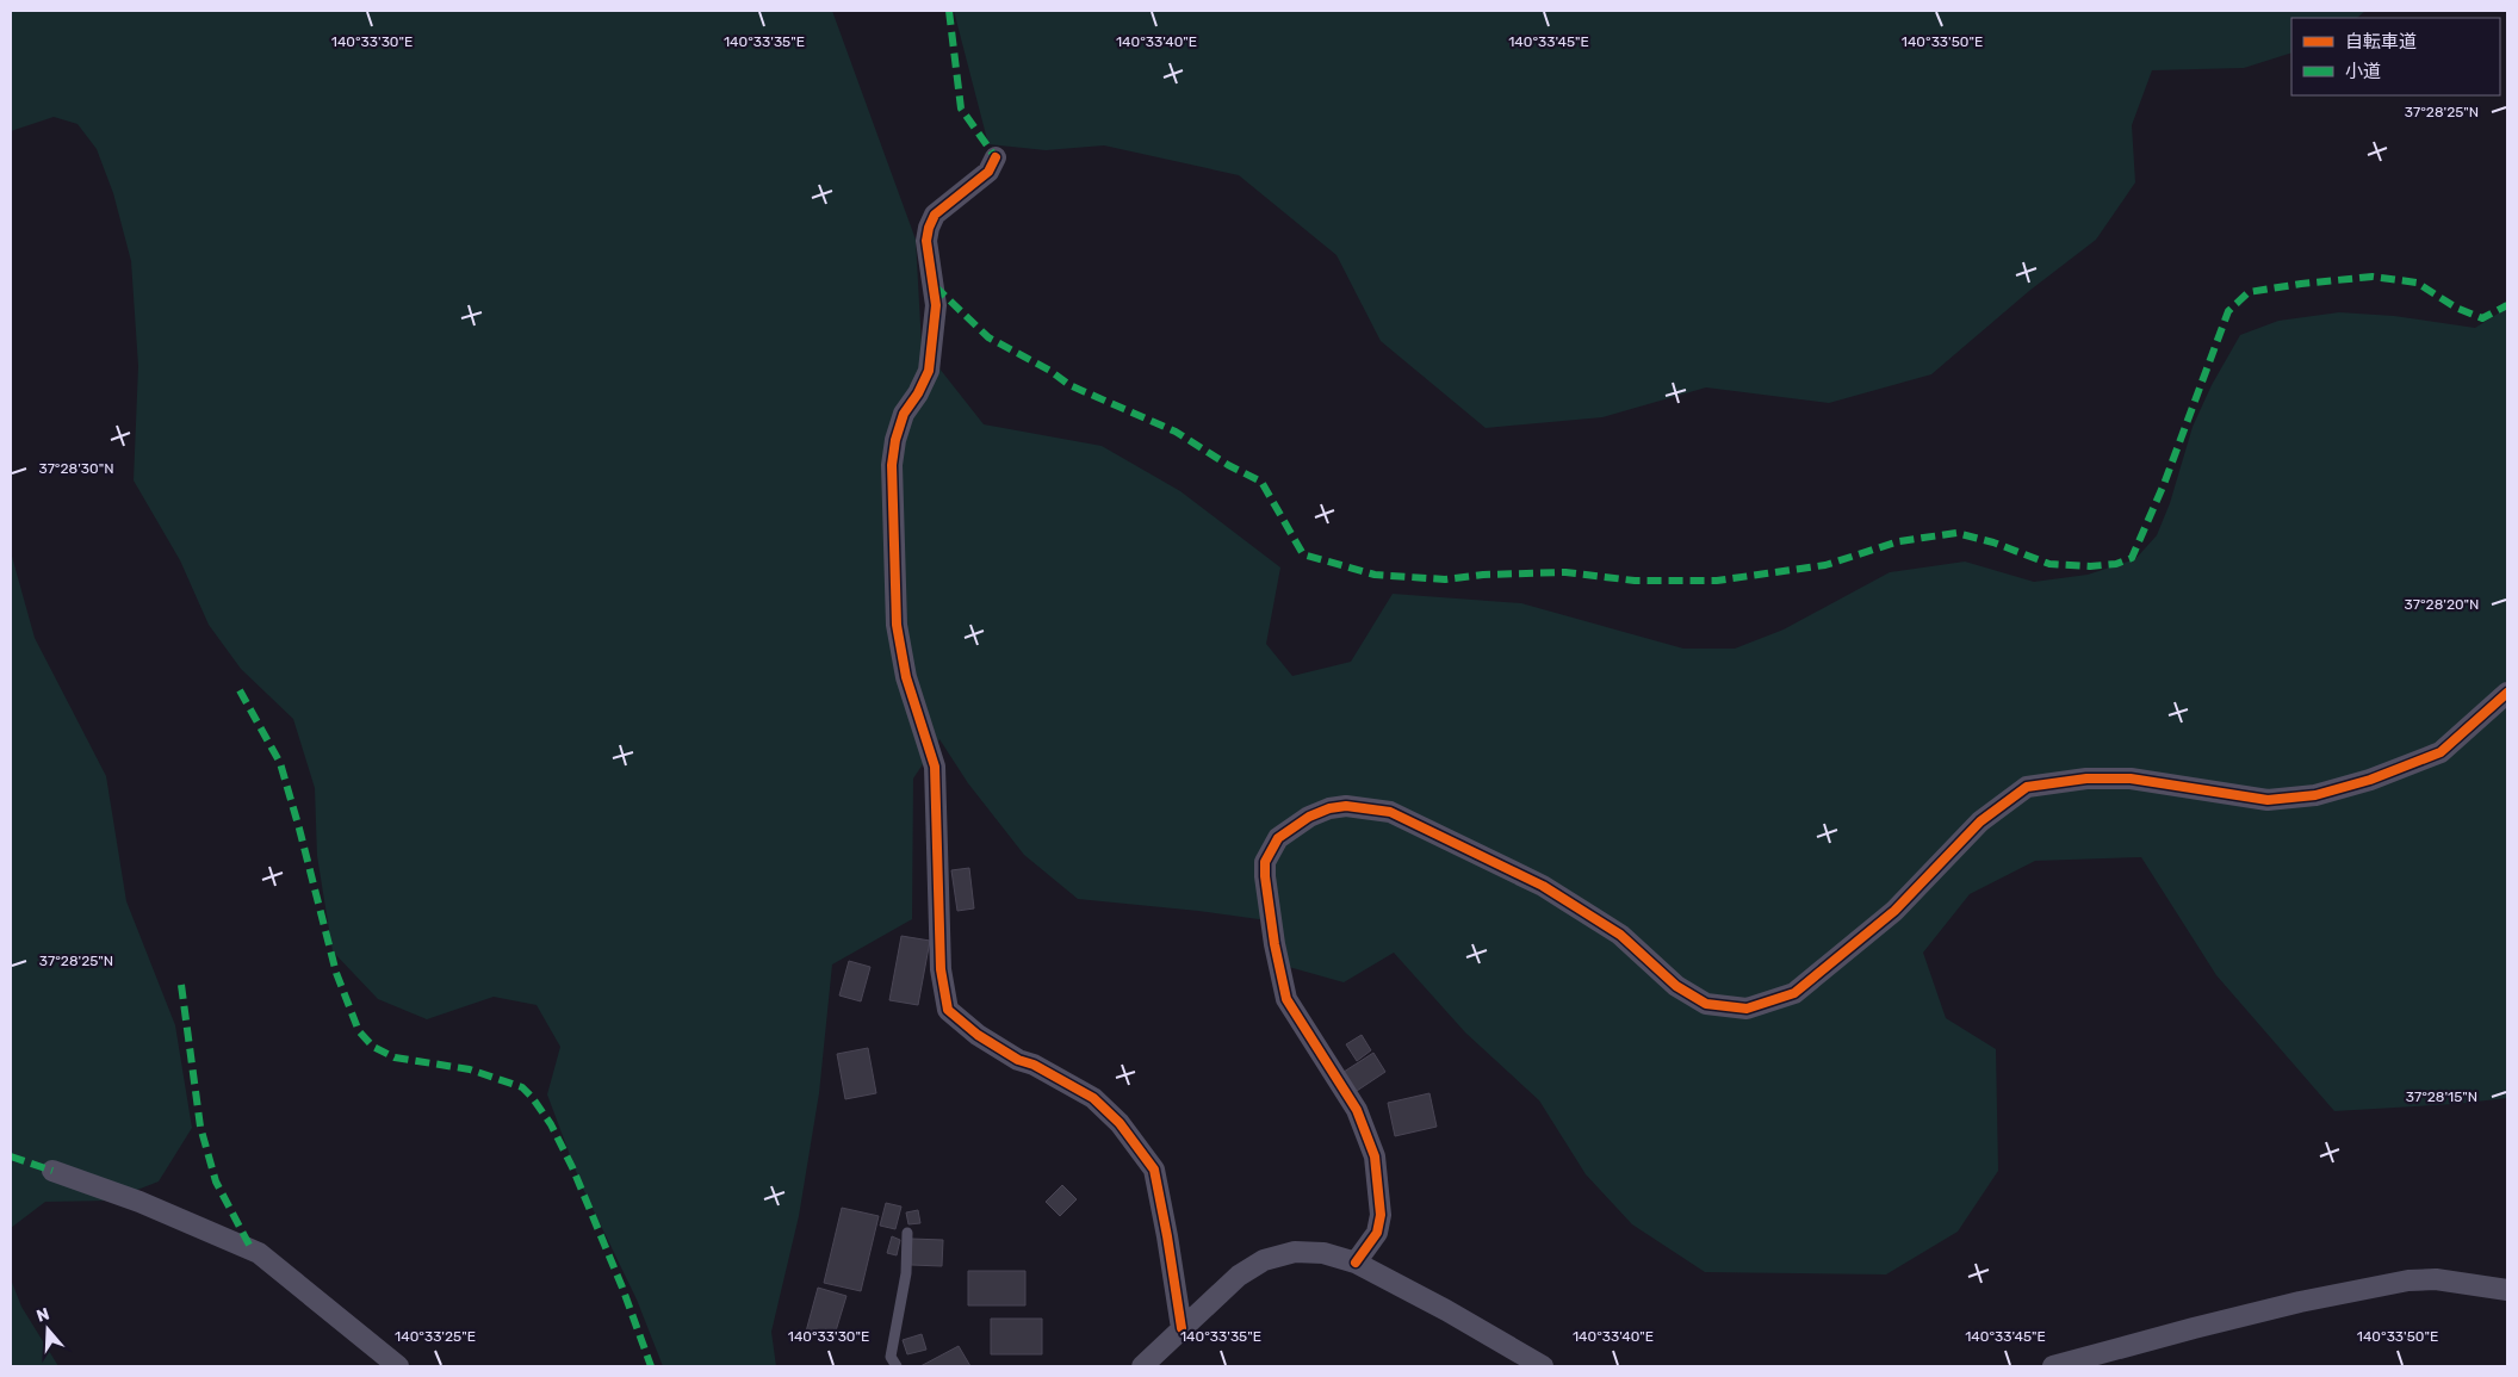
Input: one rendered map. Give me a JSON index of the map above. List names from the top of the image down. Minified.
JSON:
{"legend":["自転車道","小道"],"north":"top","coordinates":["140°33'30\"E","140°33'35\"E","140°33'40\"E","140°33'45\"E","140°33'50\"E","37°28'25\"N","37°28'30\"N","37°28'20\"N","37°28'15\"N","140°33'25\"E"]}
